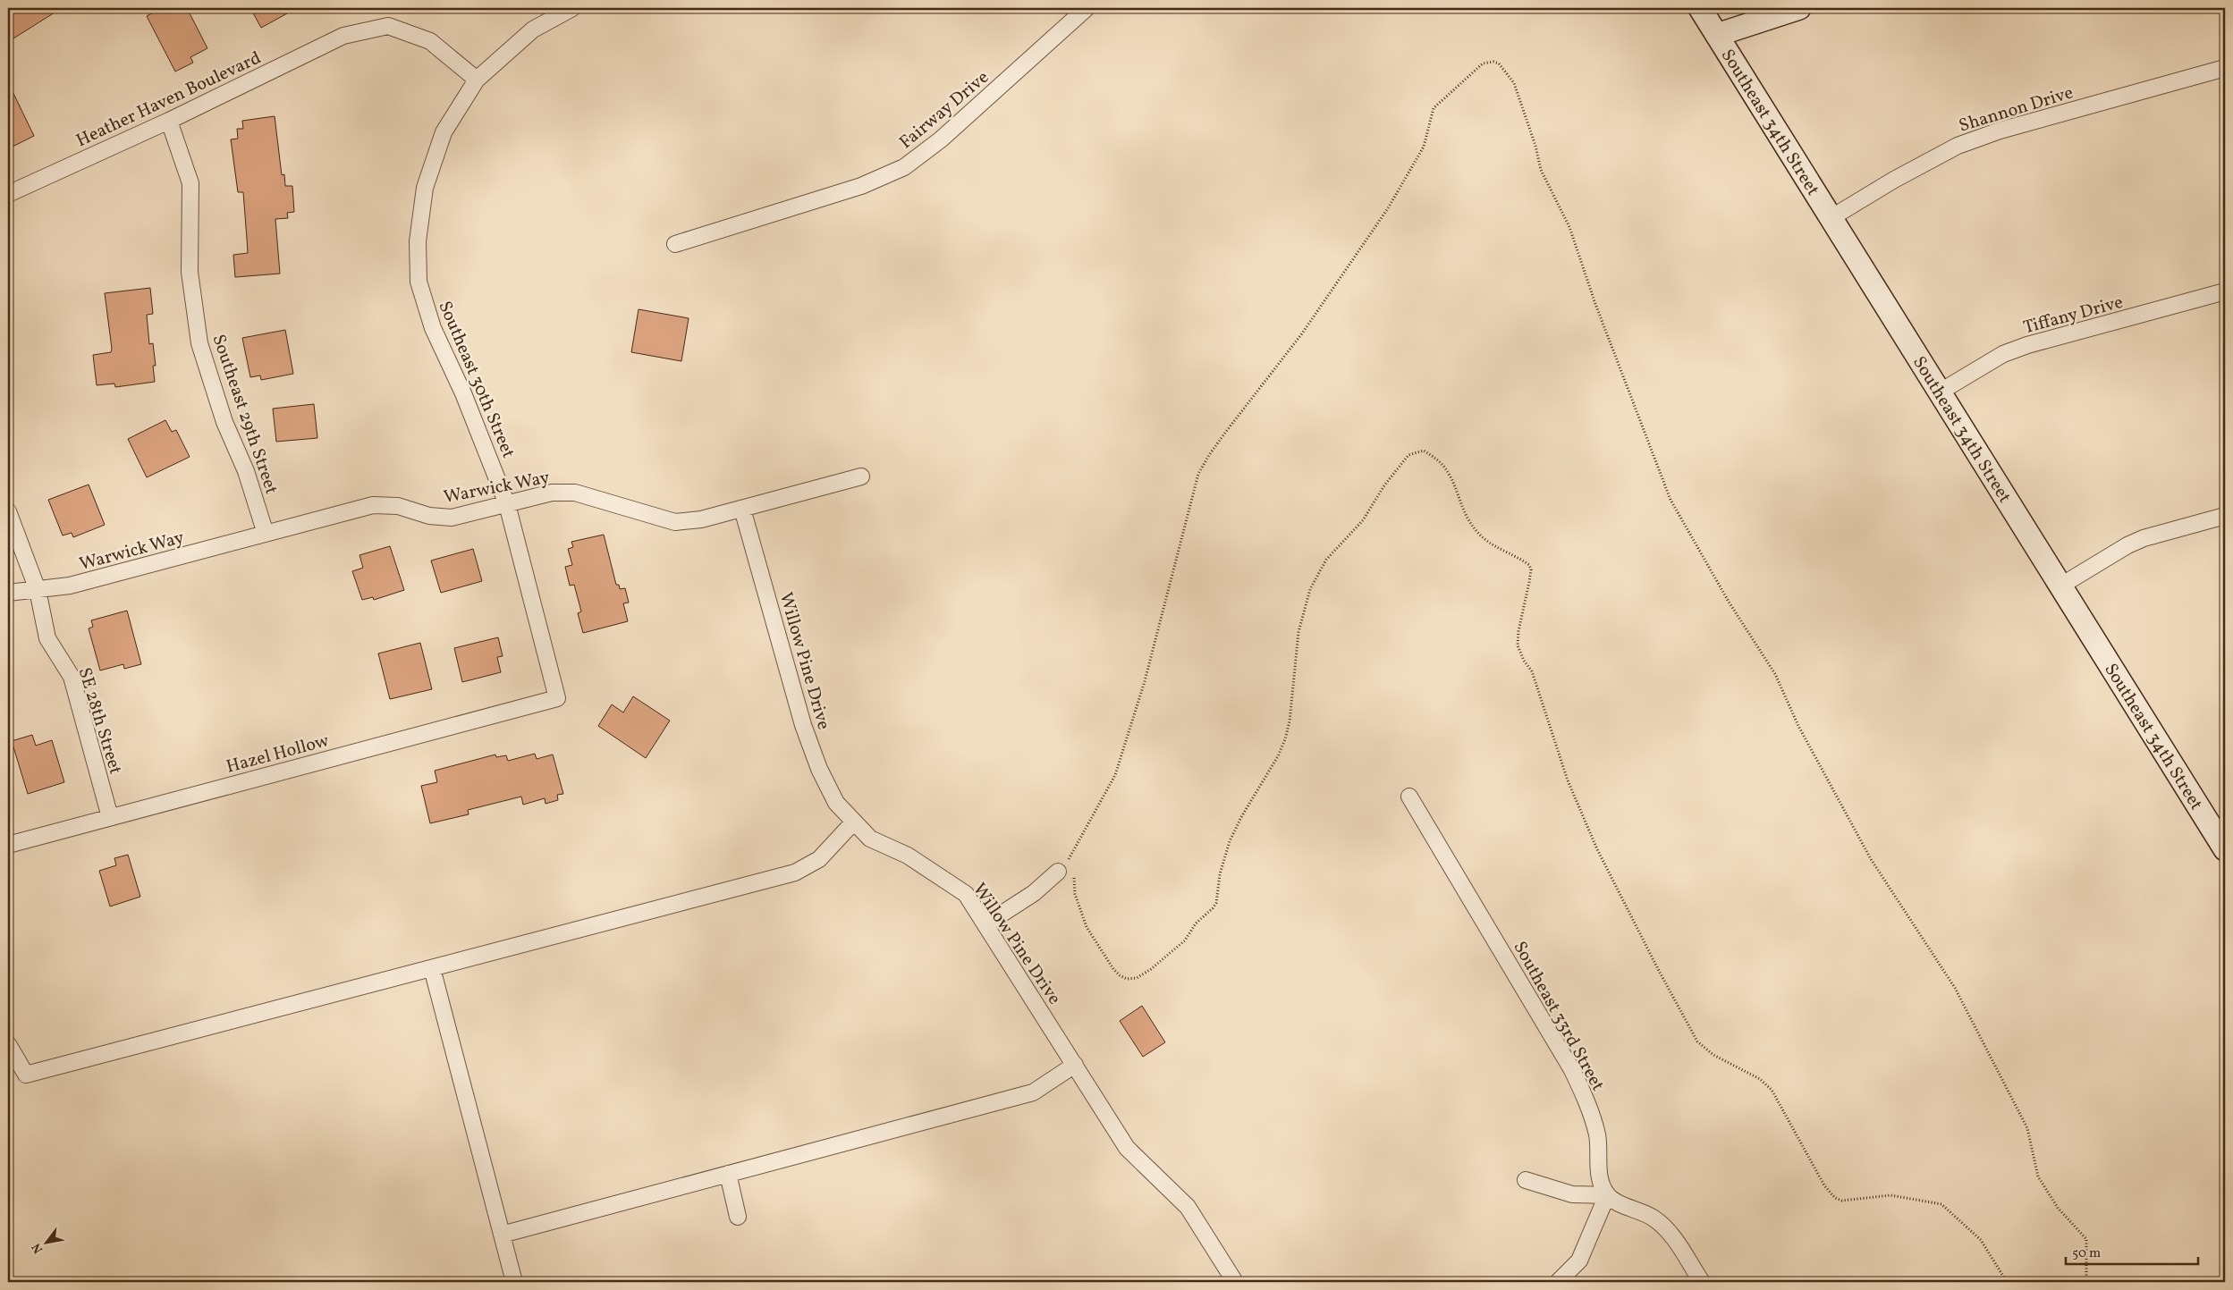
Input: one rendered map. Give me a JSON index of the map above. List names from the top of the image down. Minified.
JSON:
{"streets":{"street":["Heather Haven Boulevard","Shannon Drive","Fairway Drive","Southeast 34th Street","Tiffany Drive","Southeast 30th Street","Southeast 29th Street","Warwick Way","Willow Pine Drive","SE 28th Street","Hazel Hollow","Southeast 33rd Street"]},"crossings":[["Heather Haven Boulevard","Southeast 30th Street"],["Heather Haven Boulevard","Southeast 29th Street"],["Shannon Drive","Southeast 34th Street"],["Southeast 34th Street","Tiffany Drive"],["Southeast 30th Street","Warwick Way"],["Southeast 30th Street","Hazel Hollow"],["Southeast 29th Street","Warwick Way"],["Warwick Way","Willow Pine Drive"],["Warwick Way","SE 28th Street"],["SE 28th Street","Hazel Hollow"]],"scale_bar":"50 m","north":"bottom left"}
